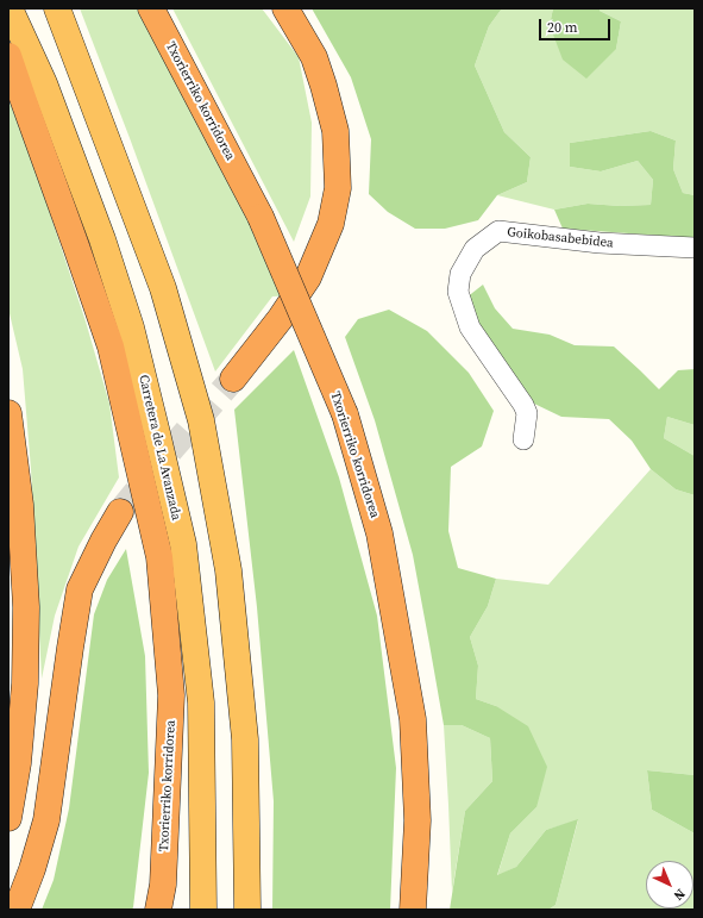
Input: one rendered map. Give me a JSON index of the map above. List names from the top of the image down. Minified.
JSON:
{"streets":{"highway":["Txorierriko korridorea","Carretera de La Avanzada"],"street":["Goikobasabebidea"]},"scale_bar":"20 m","north":"bottom right"}
